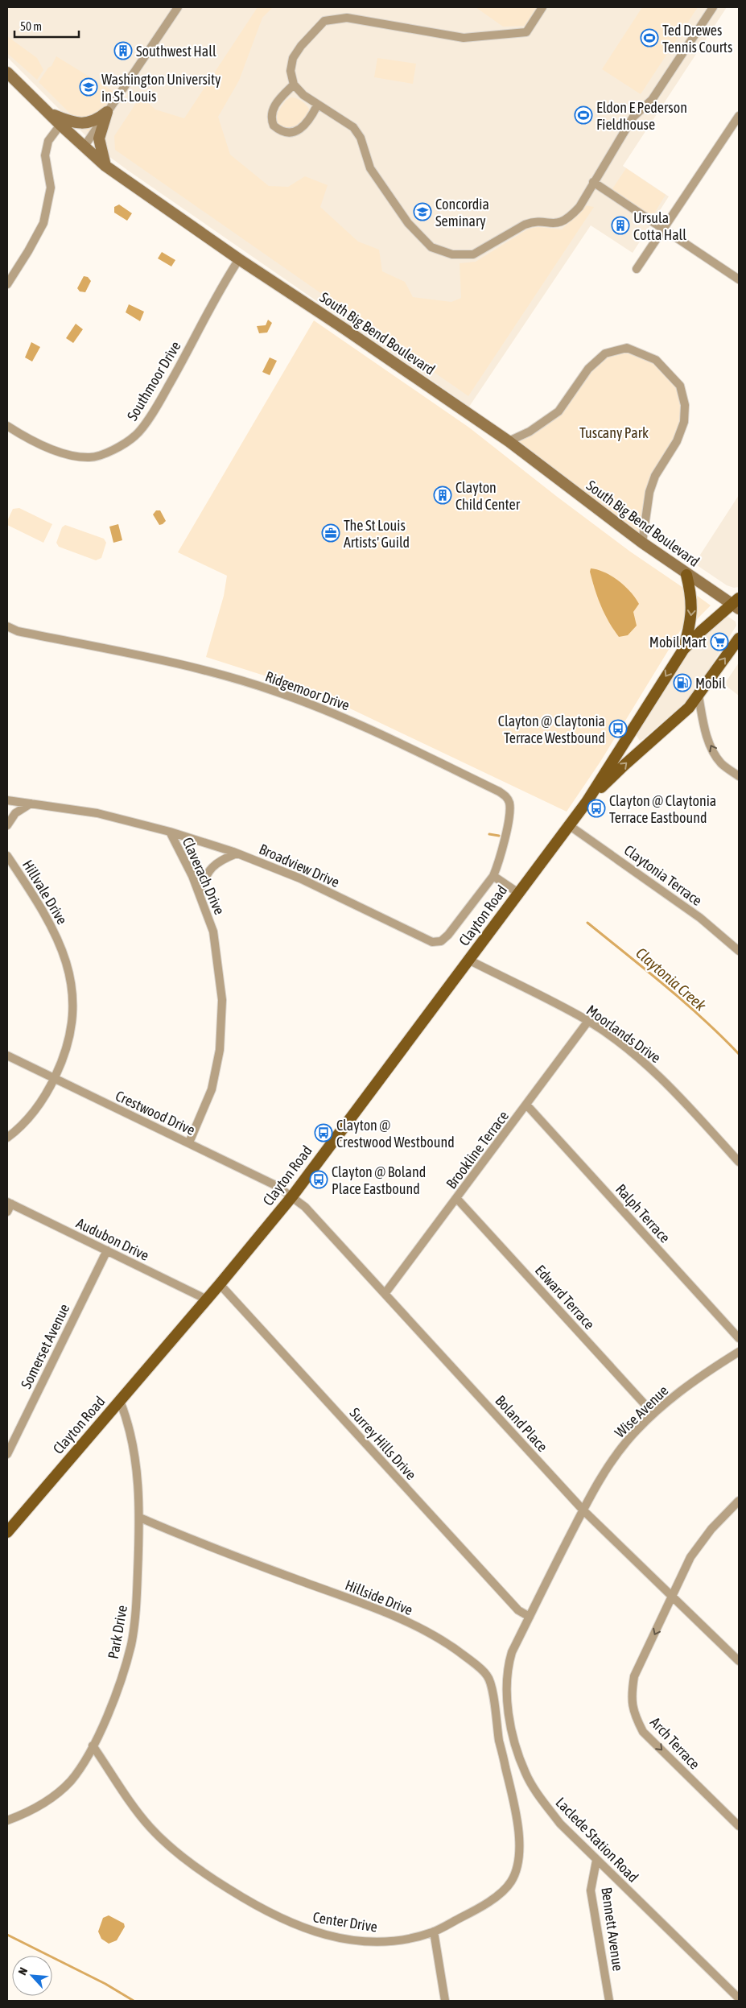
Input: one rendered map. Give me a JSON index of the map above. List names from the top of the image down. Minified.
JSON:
{"streets":{"main road":["South Big Bend Boulevard","Clayton Road"],"street":["Southmoor Drive","Ridgemoor Drive","Broadview Drive","Claytonia Terrace","Claverach Drive","Hillvale Drive","Moorlands Drive","Crestwood Drive","Brookline Terrace","Ralph Terrace","Audubon Drive","Edward Terrace","Somerset Avenue","Wise Avenue","Boland Place","Surrey Hills Drive","Hillside Drive","Park Drive","Arch Terrace","Laclede Station Road","Center Drive","Bennett Avenue"]},"crossings":[["South Big Bend Boulevard","Southmoor Drive"],["South Big Bend Boulevard","Clayton Road"],["Ridgemoor Drive","Broadview Drive"],["Broadview Drive","Claverach Drive"],["Claytonia Terrace","Clayton Road"],["Claverach Drive","Crestwood Drive"],["Hillvale Drive","Crestwood Drive"],["Clayton Road","Moorlands Drive"],["Clayton Road","Crestwood Drive"],["Clayton Road","Audubon Drive"],["Clayton Road","Boland Place"],["Clayton Road","Surrey Hills Drive"],["Clayton Road","Park Drive"],["Moorlands Drive","Brookline Terrace"],["Crestwood Drive","Boland Place"],["Brookline Terrace","Ralph Terrace"],["Brookline Terrace","Edward Terrace"],["Brookline Terrace","Boland Place"],["Audubon Drive","Somerset Avenue"],["Edward Terrace","Wise Avenue"],["Wise Avenue","Boland Place"],["Wise Avenue","Laclede Station Road"],["Boland Place","Arch Terrace"],["Boland Place","Laclede Station Road"],["Surrey Hills Drive","Laclede Station Road"],["Hillside Drive","Park Drive"],["Hillside Drive","Center Drive"],["Park Drive","Center Drive"],["Laclede Station Road","Bennett Avenue"]],"one_way":["Arch Terrace"],"water":["Claytonia Creek"],"parks":["Tuscany Park"],"places":{"sports":["Ted Drewes Tennis Courts","Eldon E Pederson Fieldhouse"],"building":["Southwest Hall","Ursula Cotta Hall","Clayton Child Center"],"school or university":["Washington University in St. Louis","Concordia Seminary"],"office":["The St Louis Artists' Guild"],"supermarket":["Mobil Mart"],"fuel station":["Mobil"],"bus stop":["Clayton @ Claytonia Terrace Westbound","Clayton @ Claytonia Terrace Eastbound","Clayton @ Crestwood Westbound","Clayton @ Boland Place Eastbound"]},"scale_bar":"50 m","north":"top left"}
